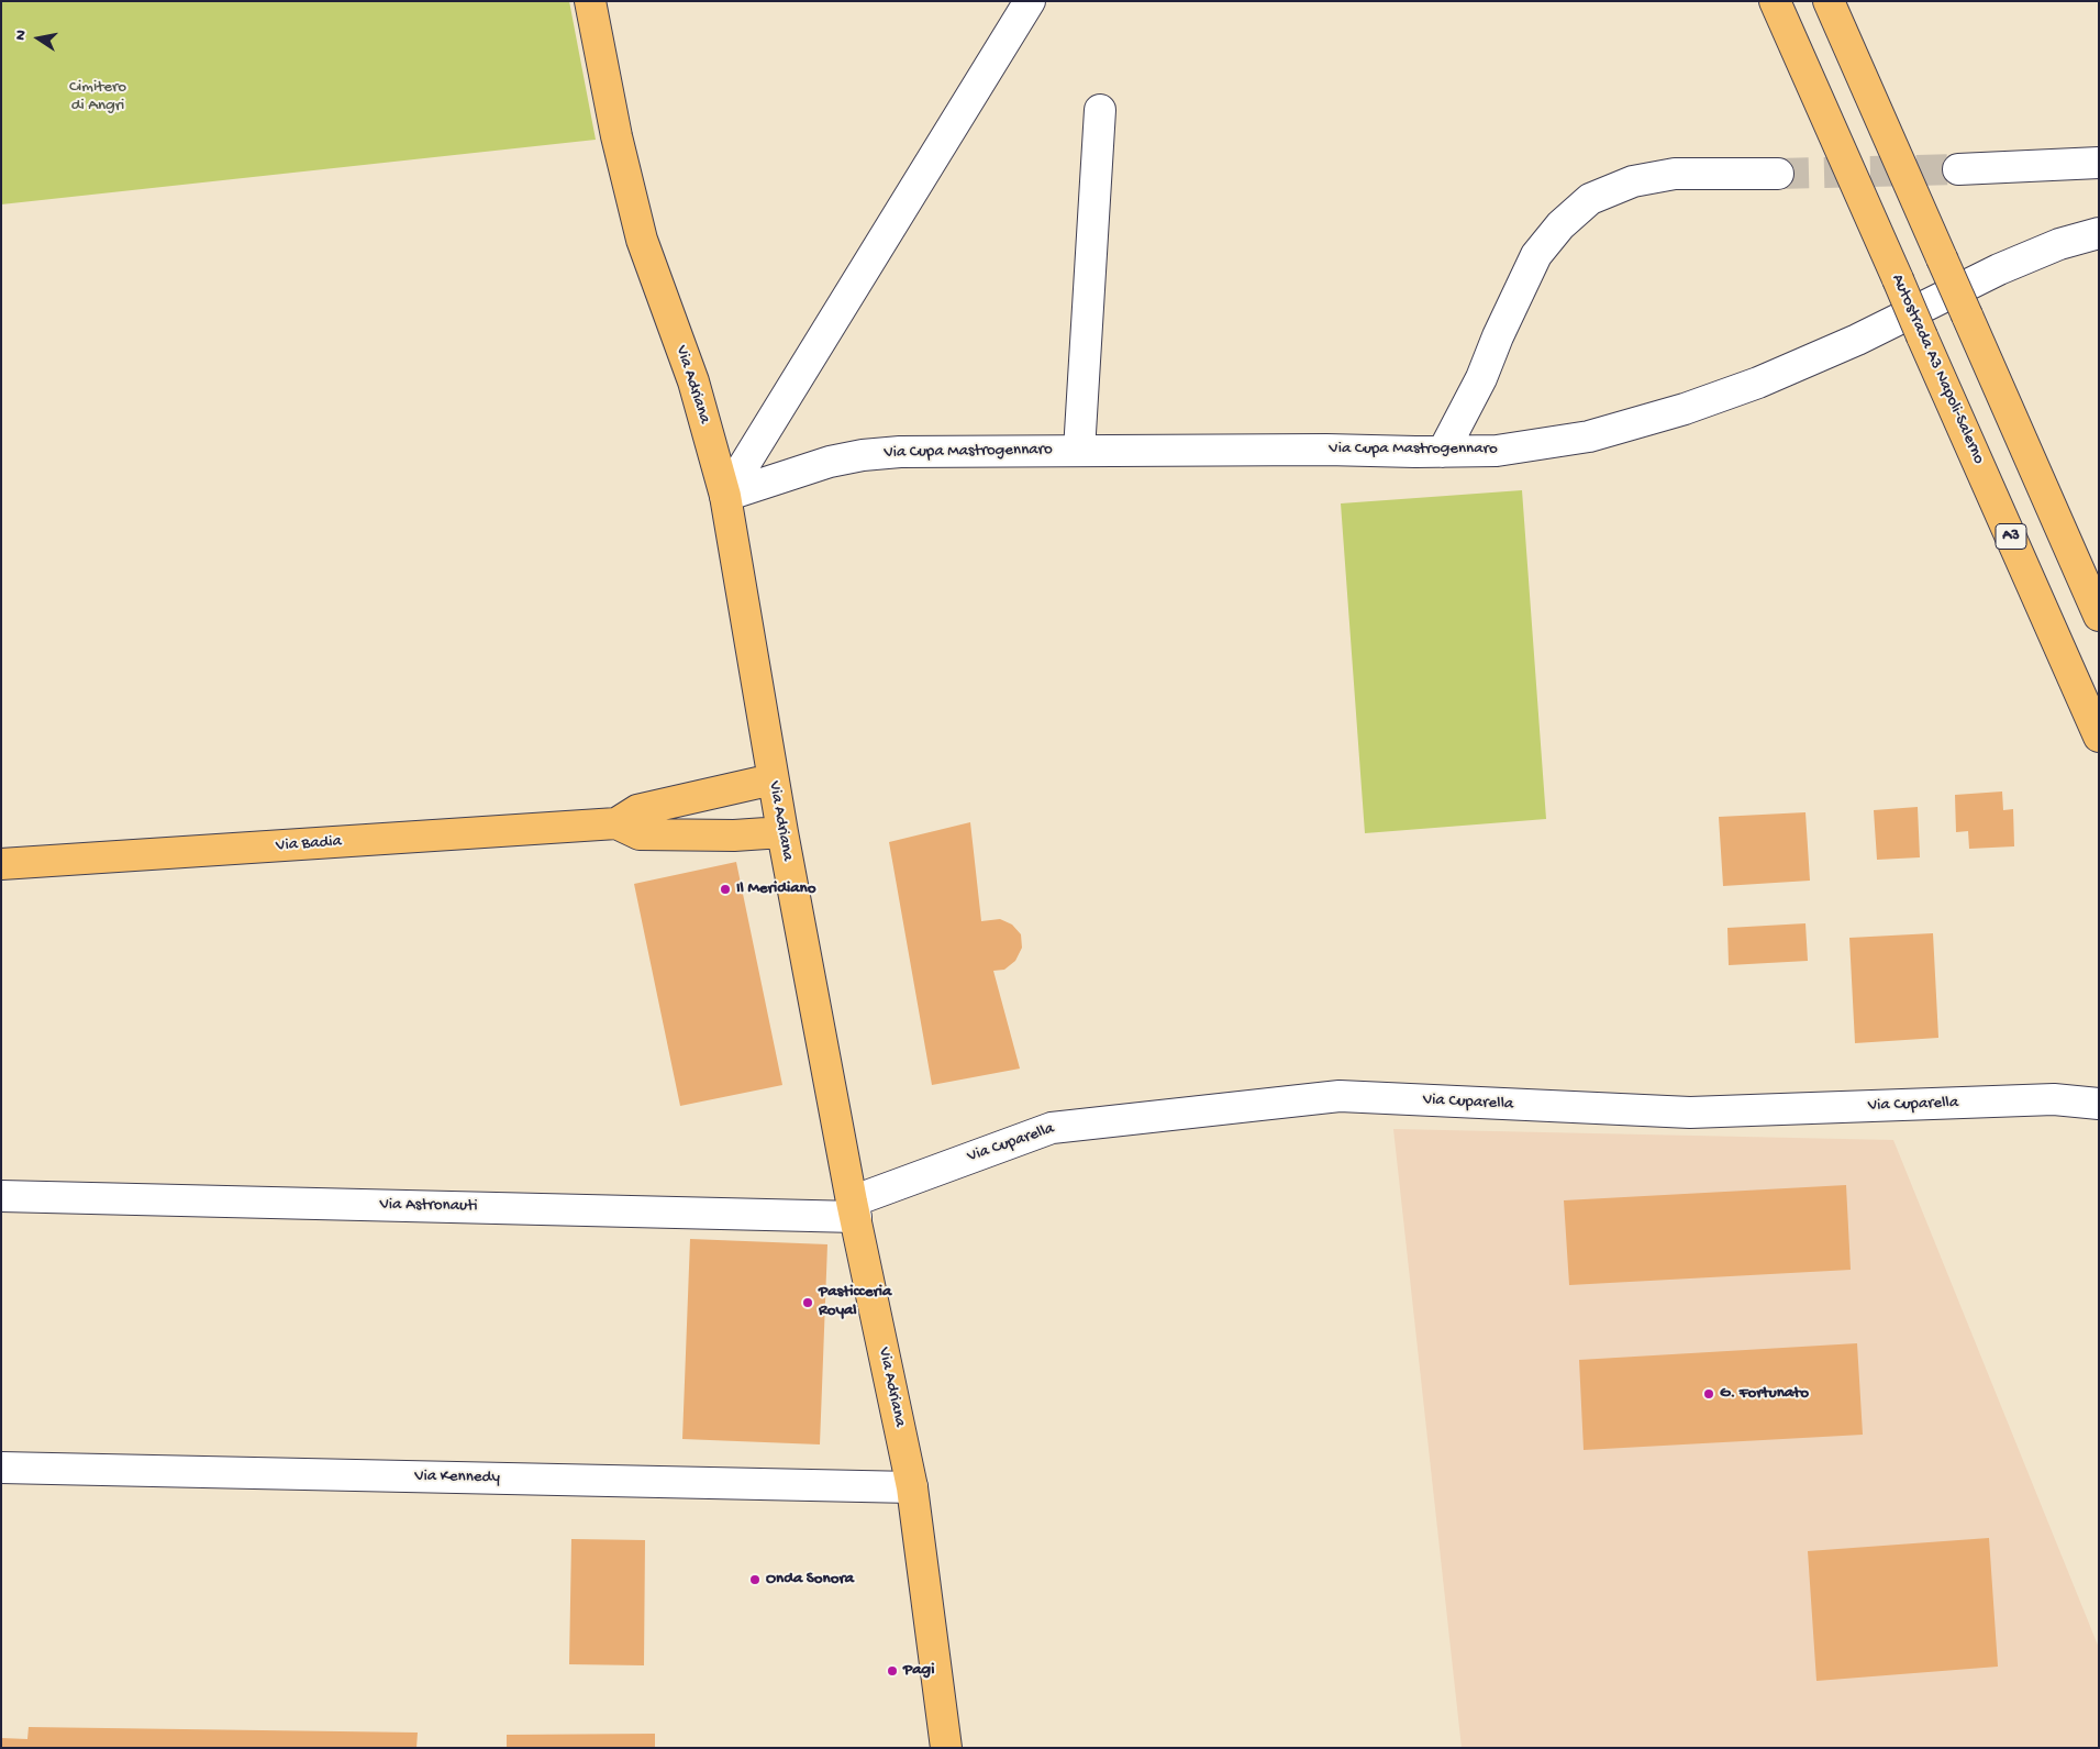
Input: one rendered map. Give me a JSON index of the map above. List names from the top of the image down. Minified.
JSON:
{"streets":{"main road":["Autostrada A3 Napoli-Salerno","Via Adriana","A3","Via Badia"],"street":["Via Cupa Mastrogennaro","Via Cuparella","Via Astronauti","Via Kennedy"]},"crossings":[["Via Adriana","Via Cupa Mastrogennaro"],["Via Adriana","Via Badia"],["Via Adriana","Via Cuparella"],["Via Adriana","Via Astronauti"],["Via Adriana","Via Kennedy"],["Via Cuparella","Via Astronauti"]],"parks":["Cimitero di Angri"],"places":["Il Meridiano","Pasticceria Royal","G. Fortunato","Onda Sonora","Pagi"],"north":"left"}
